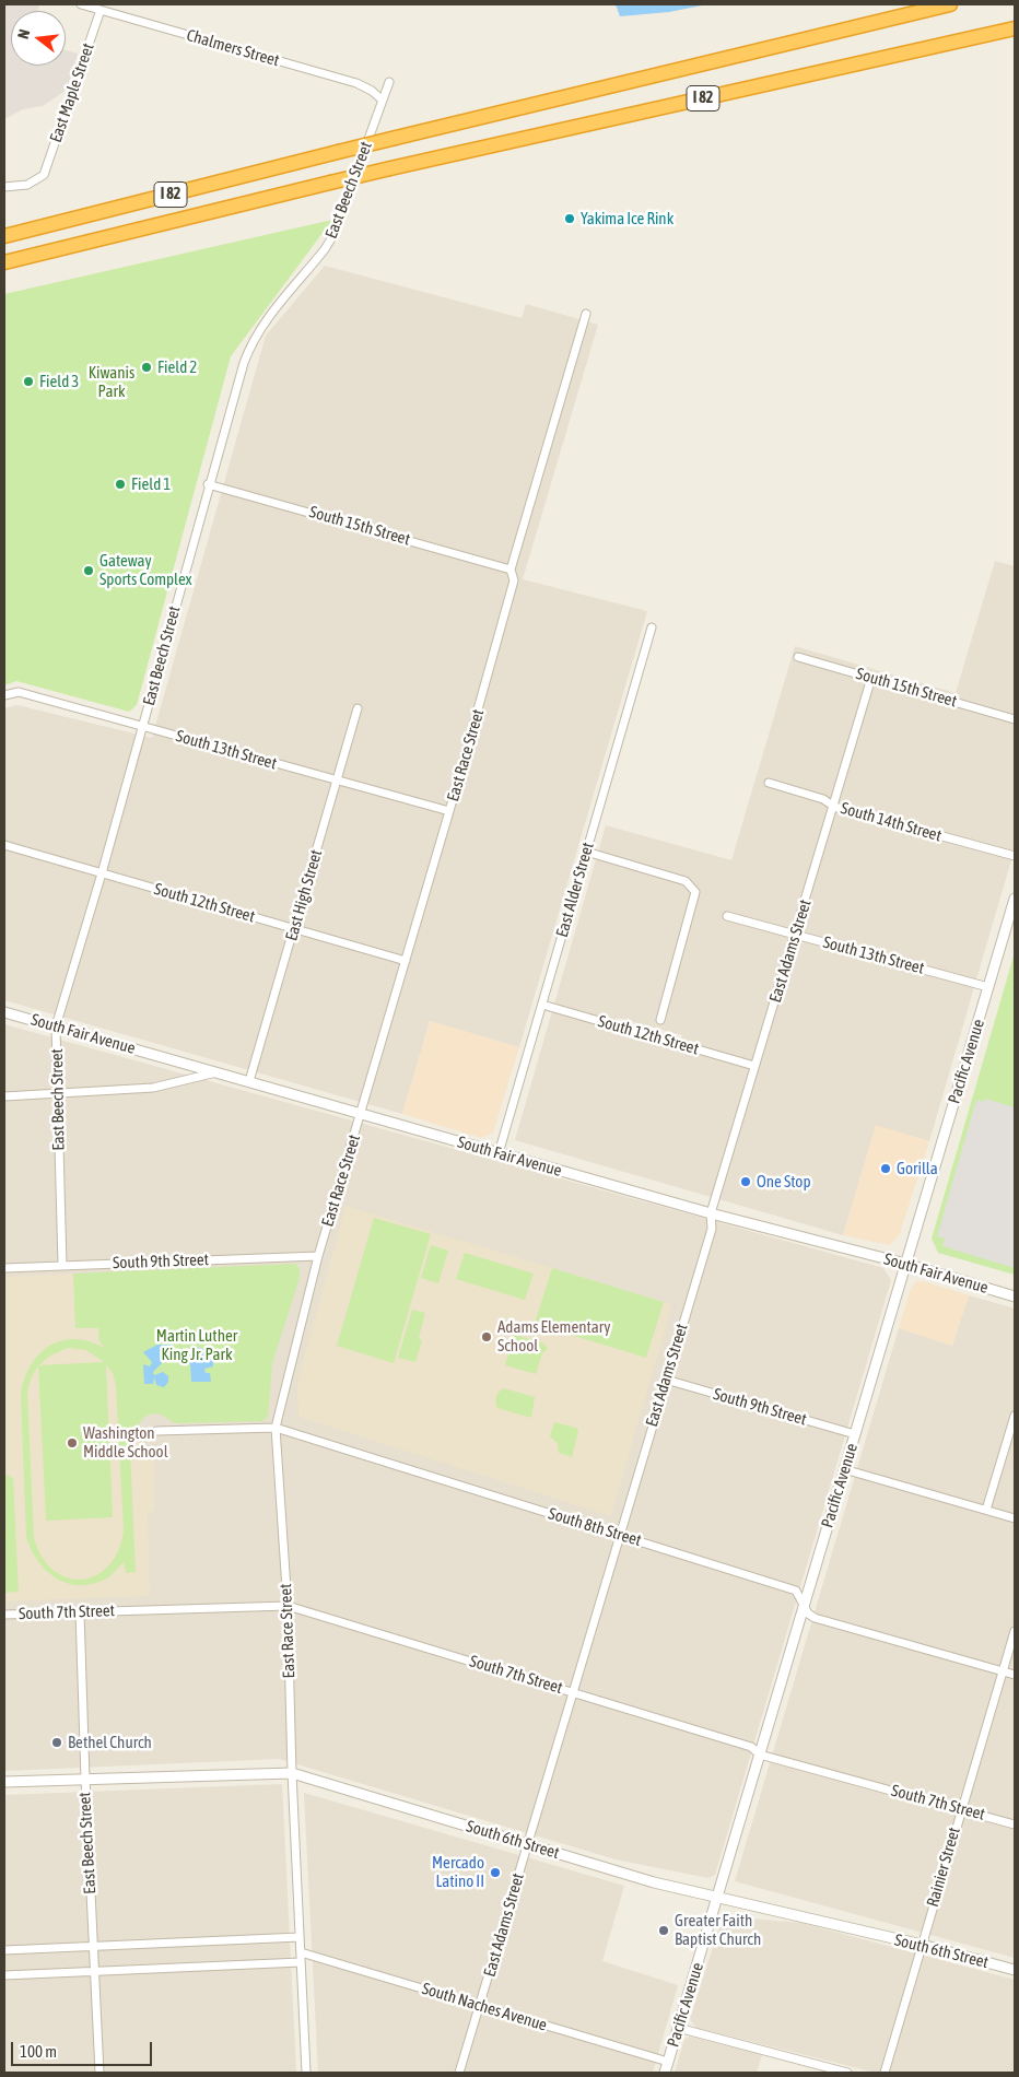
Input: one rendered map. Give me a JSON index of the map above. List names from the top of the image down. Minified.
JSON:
{"streets":{"highway":["I 82"],"street":["Chalmers Street","East Maple Street","East Beech Street","South 15th Street","South 13th Street","East Race Street","South 14th Street","East Alder Street","East High Street","South 12th Street","East Adams Street","South Fair Avenue","Pacific Avenue","South 9th Street","South 8th Street","South 7th Street","South 6th Street","Rainier Street","South Naches Avenue"]},"crossings":[["Chalmers Street","East Maple Street"],["Chalmers Street","East Beech Street"],["East Beech Street","South 15th Street"],["East Beech Street","South 13th Street"],["East Beech Street","South 12th Street"],["East Beech Street","South Fair Avenue"],["East Beech Street","South 9th Street"],["East Beech Street","South 7th Street"],["East Beech Street","South 6th Street"],["South 15th Street","East Race Street"],["South 15th Street","East Adams Street"],["South 13th Street","East Race Street"],["South 13th Street","East High Street"],["South 13th Street","East Adams Street"],["South 13th Street","Pacific Avenue"],["East Race Street","South 12th Street"],["East Race Street","South Fair Avenue"],["East Race Street","South 9th Street"],["East Race Street","South 8th Street"],["East Race Street","South 7th Street"],["East Race Street","South 6th Street"],["East Race Street","South Naches Avenue"],["South 14th Street","East Adams Street"],["East Alder Street","South 12th Street"],["East Alder Street","South Fair Avenue"],["East High Street","South 12th Street"],["East High Street","South Fair Avenue"],["South 12th Street","East Adams Street"],["East Adams Street","South Fair Avenue"],["East Adams Street","South 9th Street"],["East Adams Street","South 8th Street"],["East Adams Street","South 7th Street"],["East Adams Street","South 6th Street"],["East Adams Street","South Naches Avenue"],["South Fair Avenue","Pacific Avenue"],["Pacific Avenue","South 9th Street"],["Pacific Avenue","South 8th Street"],["Pacific Avenue","South 7th Street"],["Pacific Avenue","South 6th Street"],["Pacific Avenue","South Naches Avenue"],["South 8th Street","Rainier Street"],["South 7th Street","Rainier Street"],["South 6th Street","Rainier Street"]],"parks":["Kiwanis Park","Martin Luther King Jr. Park"],"places":["Yakima Ice Rink","Field 2","Field 3","Field 1","Gateway Sports Complex","Gorilla","One Stop","Adams Elementary School","Washington Middle School","Bethel Church","Mercado Latino II","Greater Faith Baptist Church"],"scale_bar":"100 m","north":"left"}
